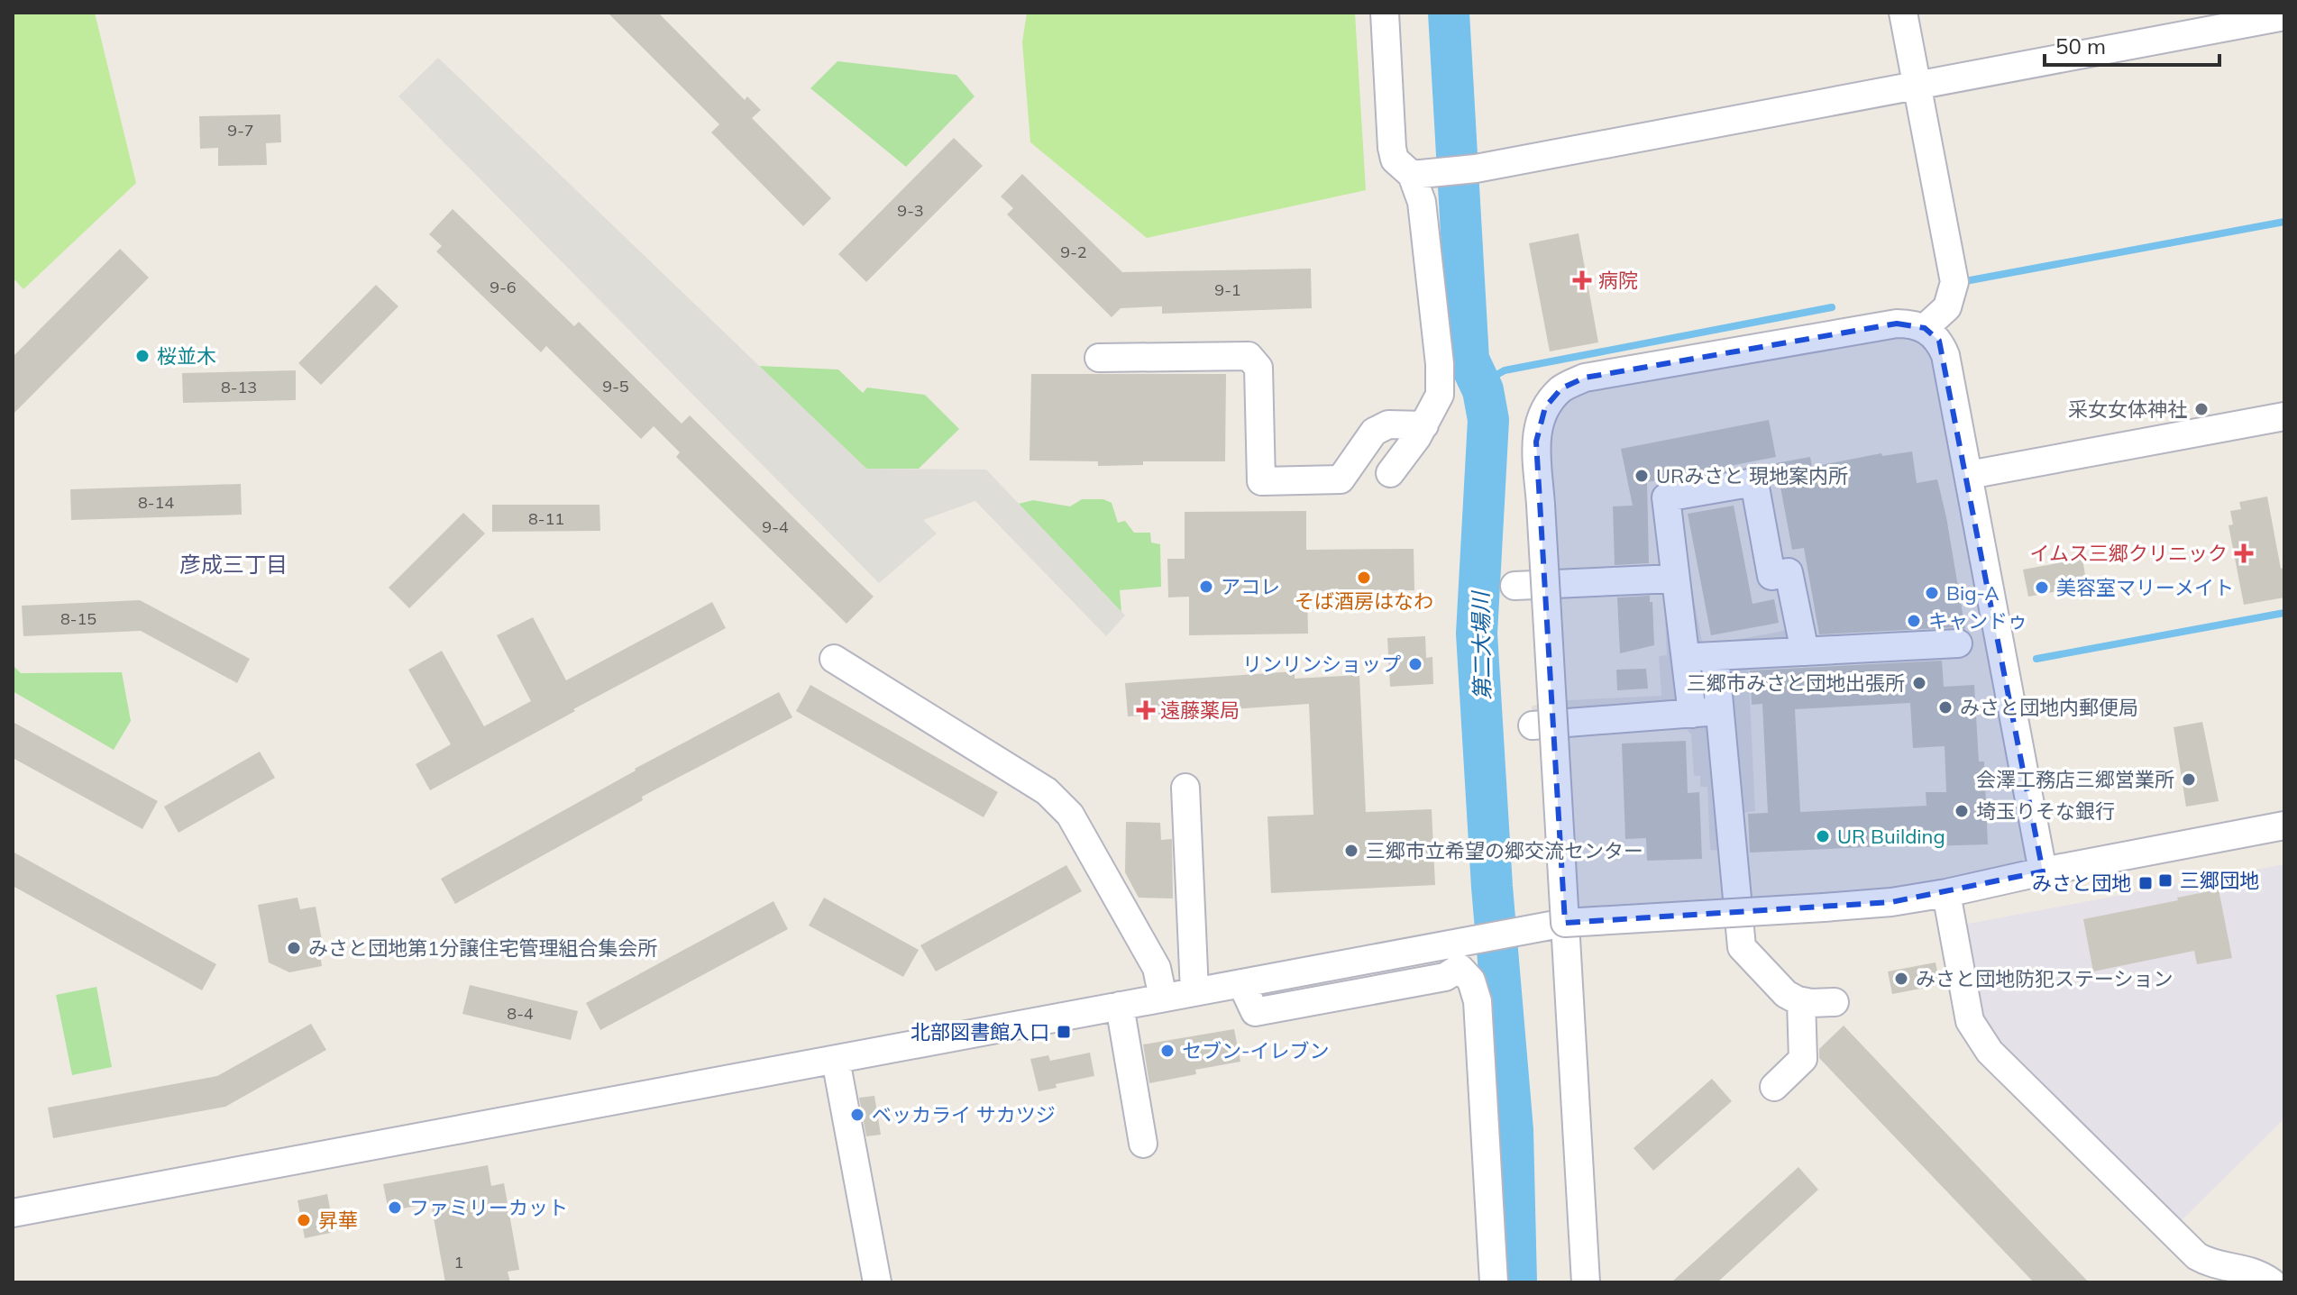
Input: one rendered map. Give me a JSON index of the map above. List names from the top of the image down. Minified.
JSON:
{"districts":["彦成三丁目"],"water":["第二大場川"],"places":{"health":["病院","イムス三郷クリニック","遠藤薬局"],"other":["桜並木","采女女体神社","URみさと 現地案内所","そば酒房はなわ","アコレ","美容室マリーメイト","Big-A","キャンドゥ","リンリンショップ","三郷市みさと団地出張所","みさと団地内郵便局","会澤工務店三郷営業所","埼玉りそな銀行","UR Building","三郷市立希望の郷交流センター","みさと団地第1分譲住宅管理組合集会所","みさと団地防犯ステーション","セブン-イレブン","ベッカライ サカツジ","ファミリーカット","昇華"],"transit":["三郷団地","みさと団地","北部図書館入口"]},"house_numbers":["9-7","9-3","9-2","9-6","9-1","9-5","8-13","8-14","8-11","9-4","8-15","8-4","1"],"scale_bar":"50 m"}
